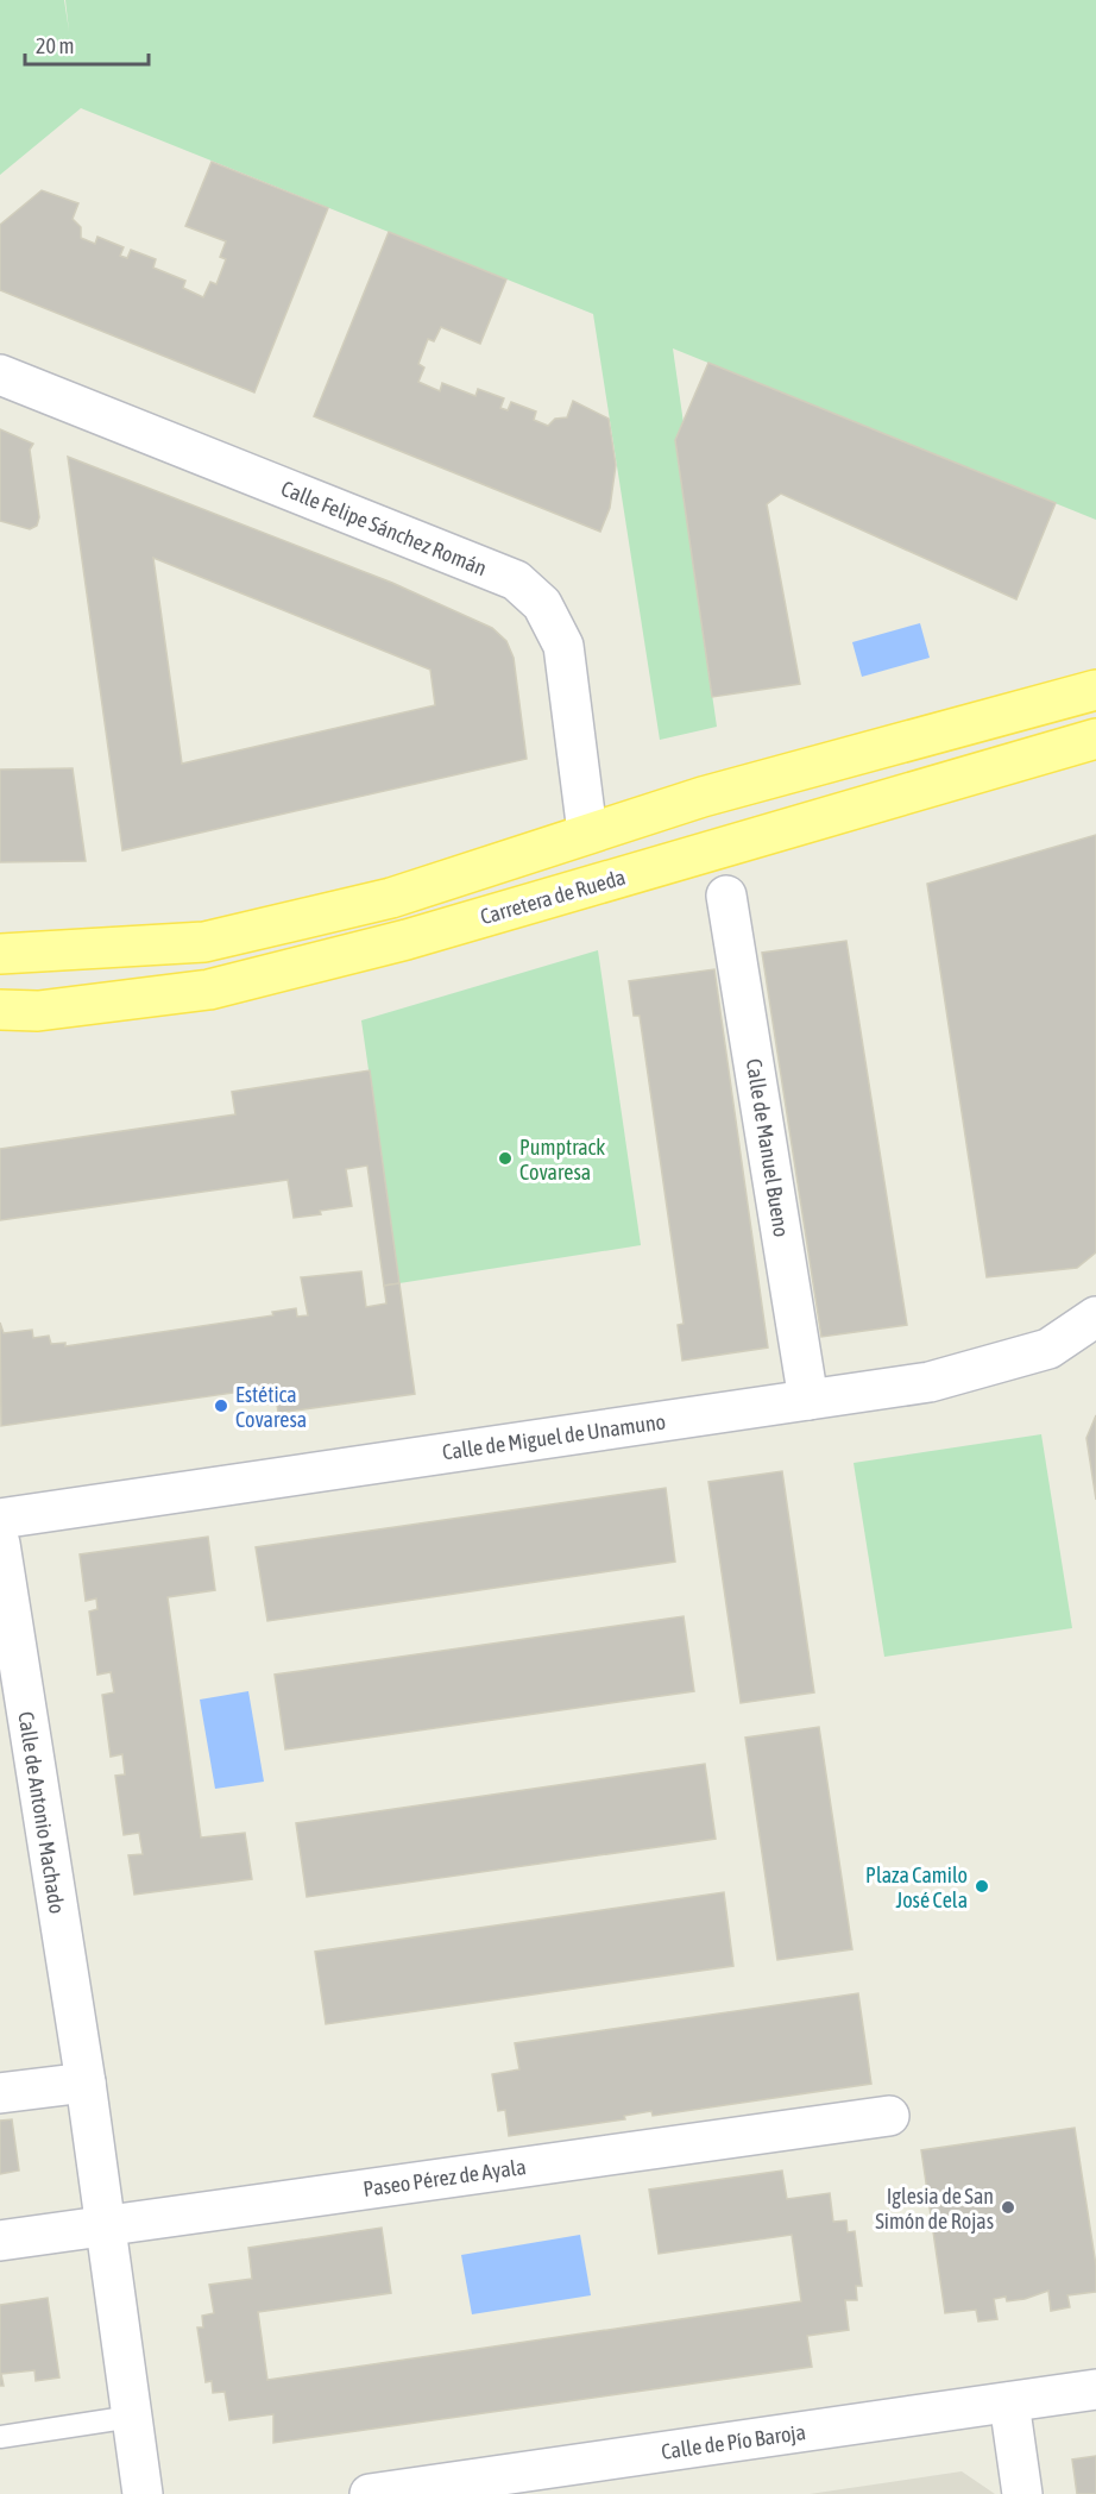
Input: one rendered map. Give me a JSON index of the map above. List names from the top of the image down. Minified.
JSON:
{"streets":{"main road":["Carretera de Rueda"],"street":["Calle Felipe Sánchez Román","Calle de Manuel Bueno","Calle de Miguel de Unamuno","Calle de Antonio Machado","Paseo Pérez de Ayala","Calle de Pío Baroja"]},"crossings":[["Calle de Manuel Bueno","Calle de Miguel de Unamuno"],["Calle de Antonio Machado","Paseo Pérez de Ayala"]],"places":["Pumptrack Covaresa","Estética Covaresa","Plaza Camilo José Cela","Iglesia de San Simón de Rojas"],"scale_bar":"20 m"}
